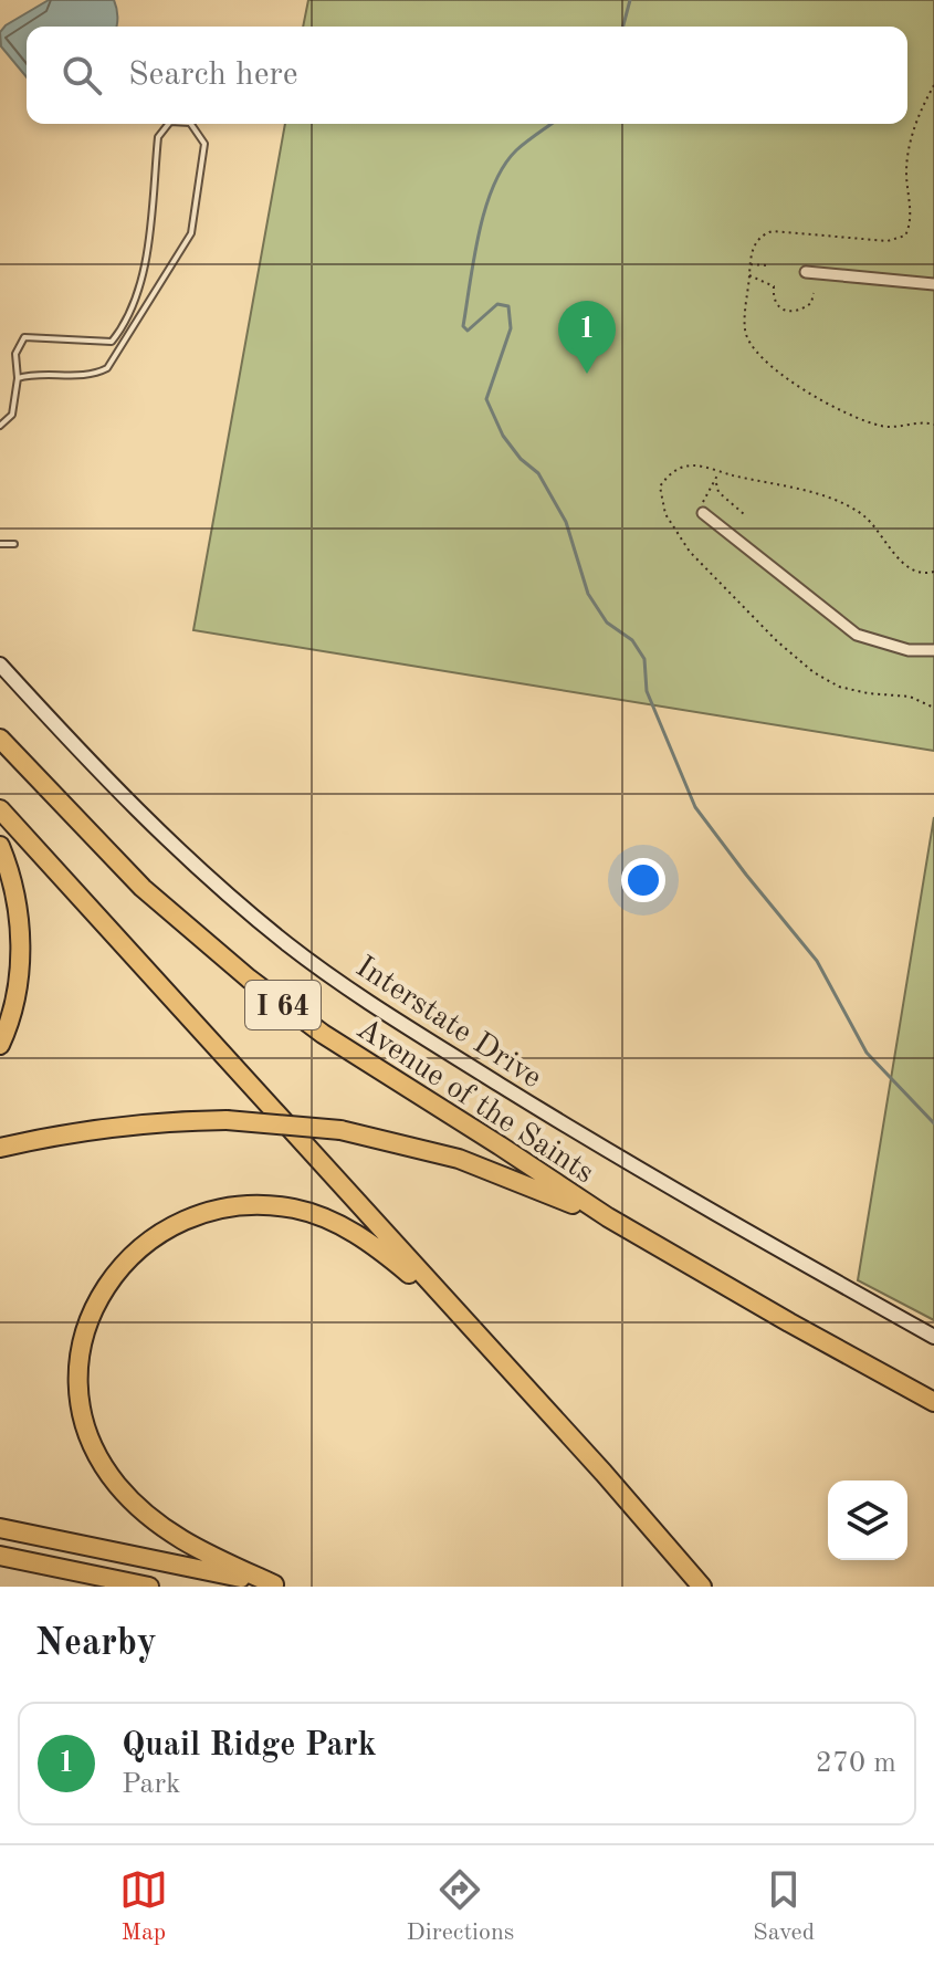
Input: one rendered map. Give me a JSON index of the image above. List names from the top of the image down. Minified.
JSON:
{"streets":{"highway":["I 64","Avenue of the Saints"],"main road":["Interstate Drive"]},"page":{"search":"Search here","pins":"1","heading":"Nearby","list":[{"mark":"1","name":"Quail Ridge Park","note":"Park","value":"270 m"}],"nav":["Map","Directions","Saved"]}}
